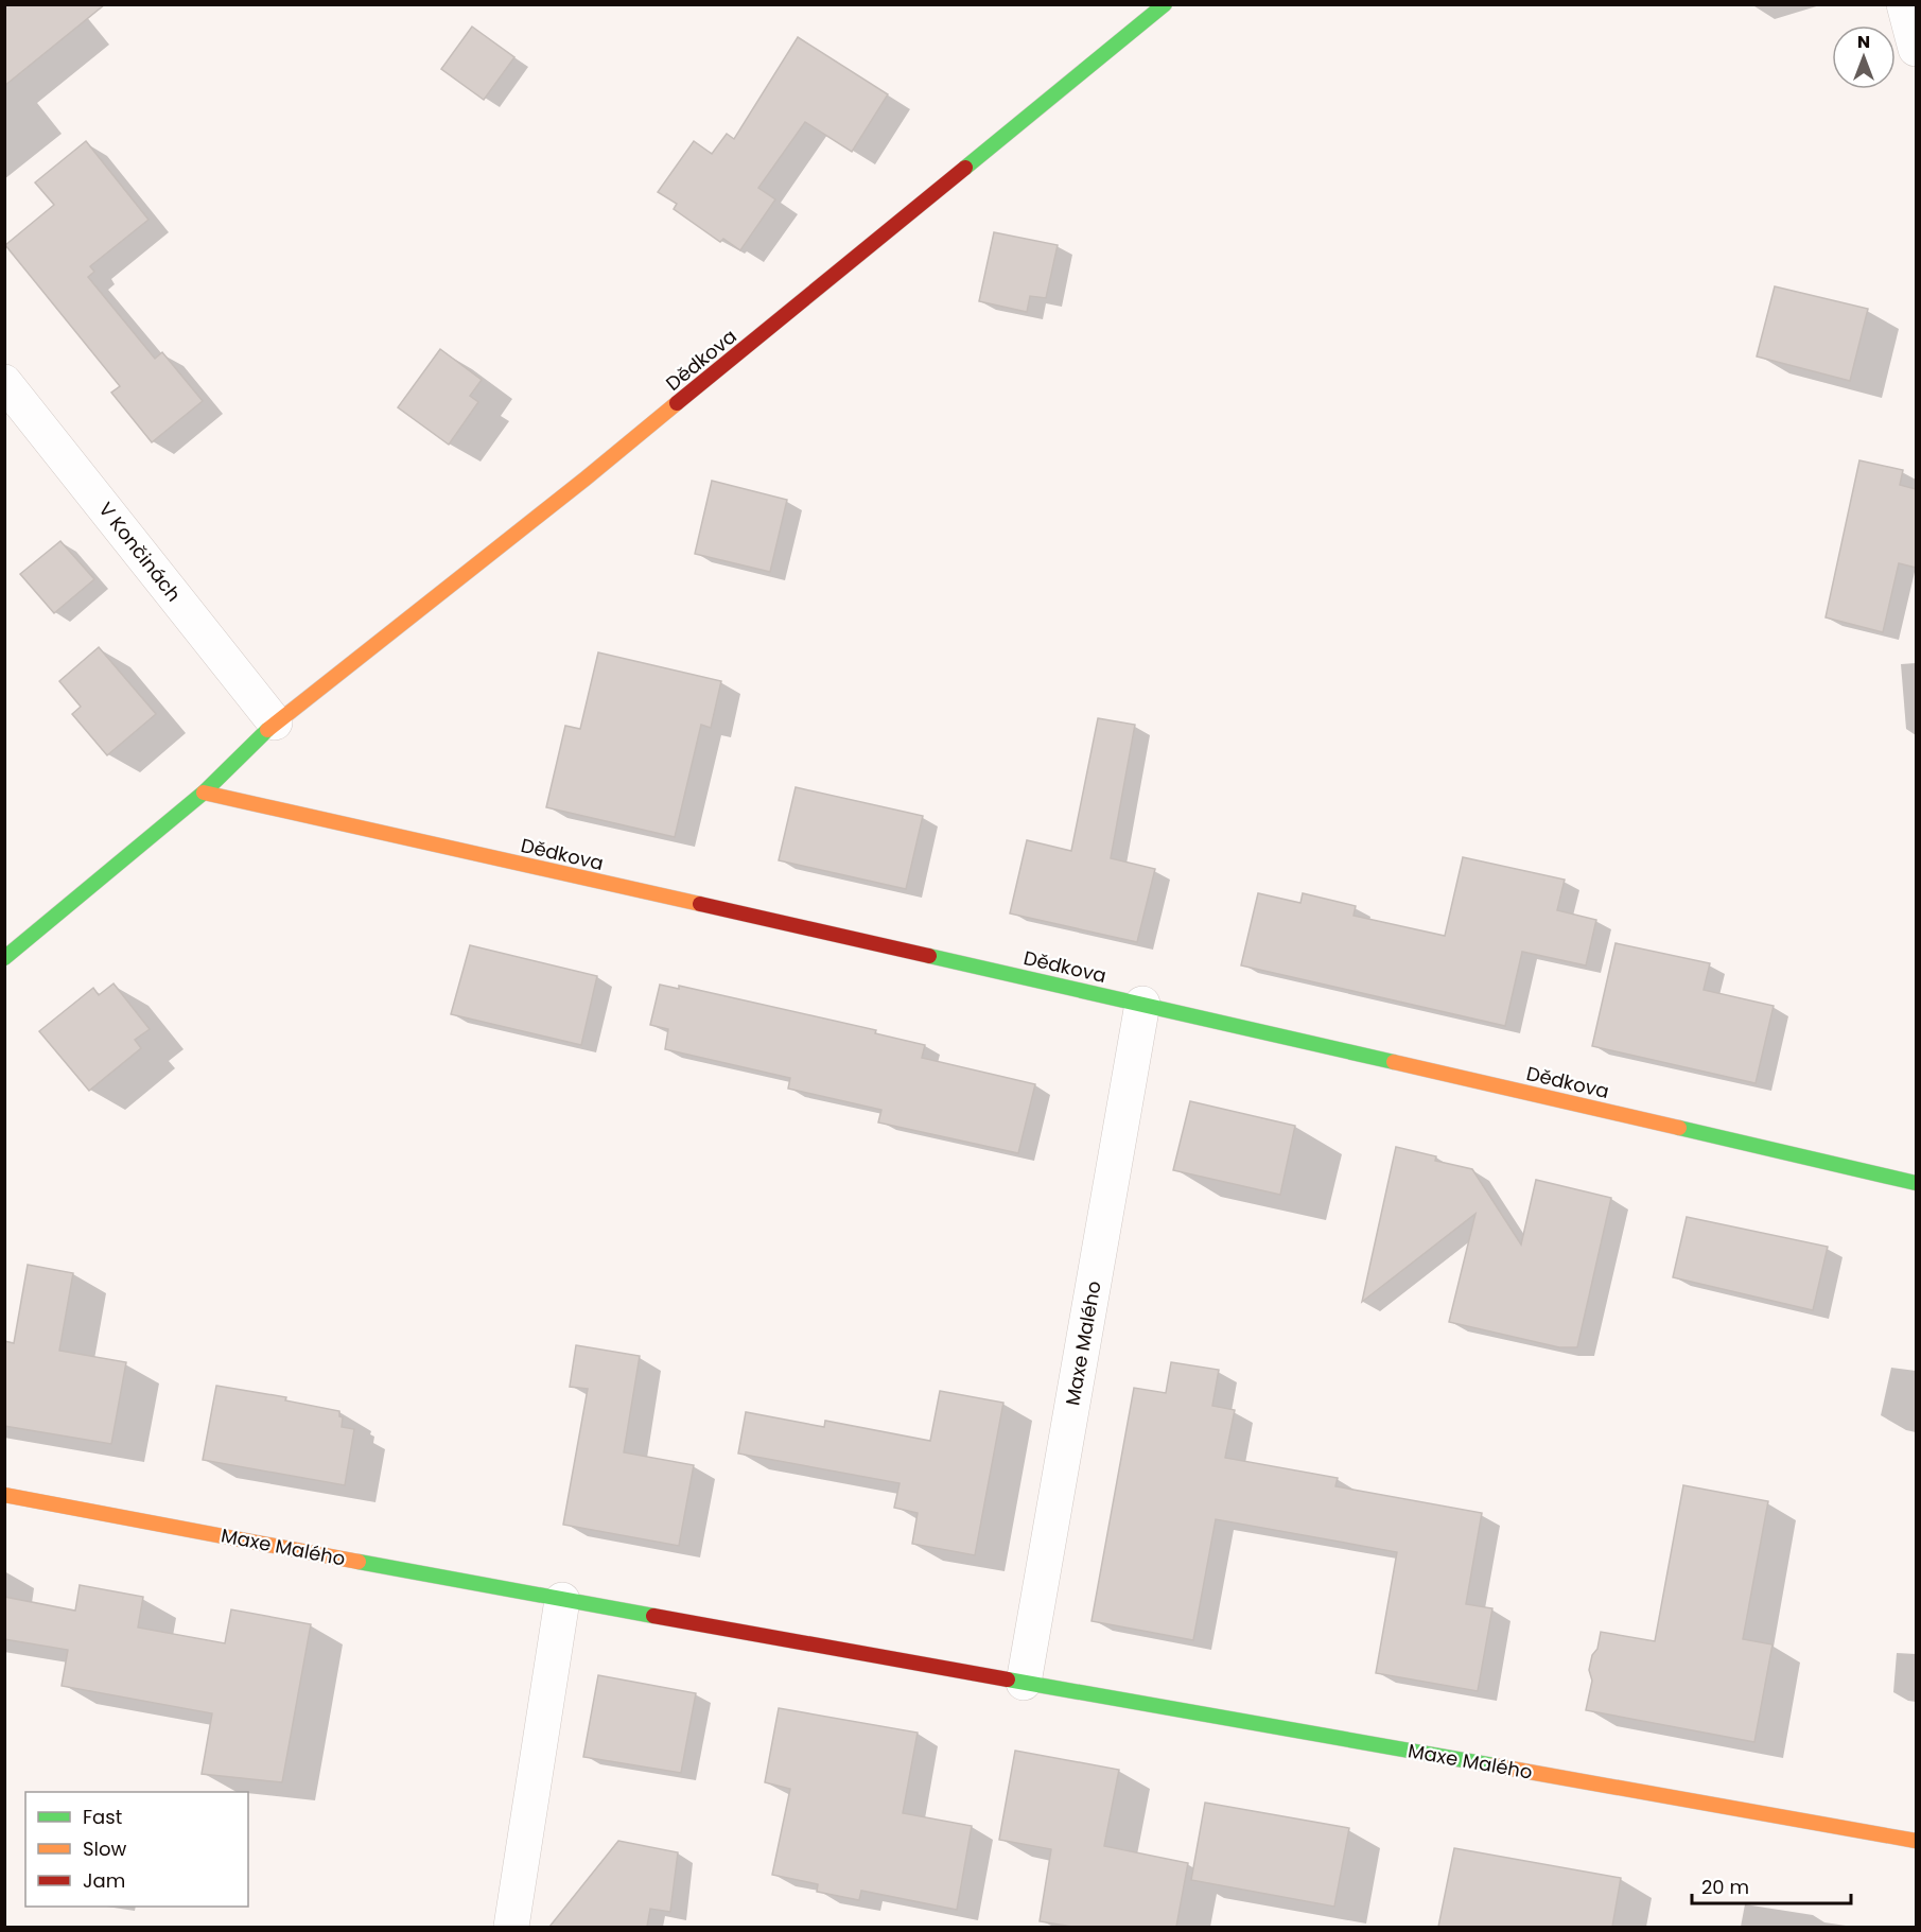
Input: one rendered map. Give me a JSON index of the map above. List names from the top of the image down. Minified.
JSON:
{"streets":{"street":["Dědkova","V Končinách","Maxe Malého"]},"crossings":[["Dědkova","V Končinách"],["Dědkova","Maxe Malého"]],"legend":["Fast","Slow","Jam"],"scale_bar":"20 m","north":"top"}
